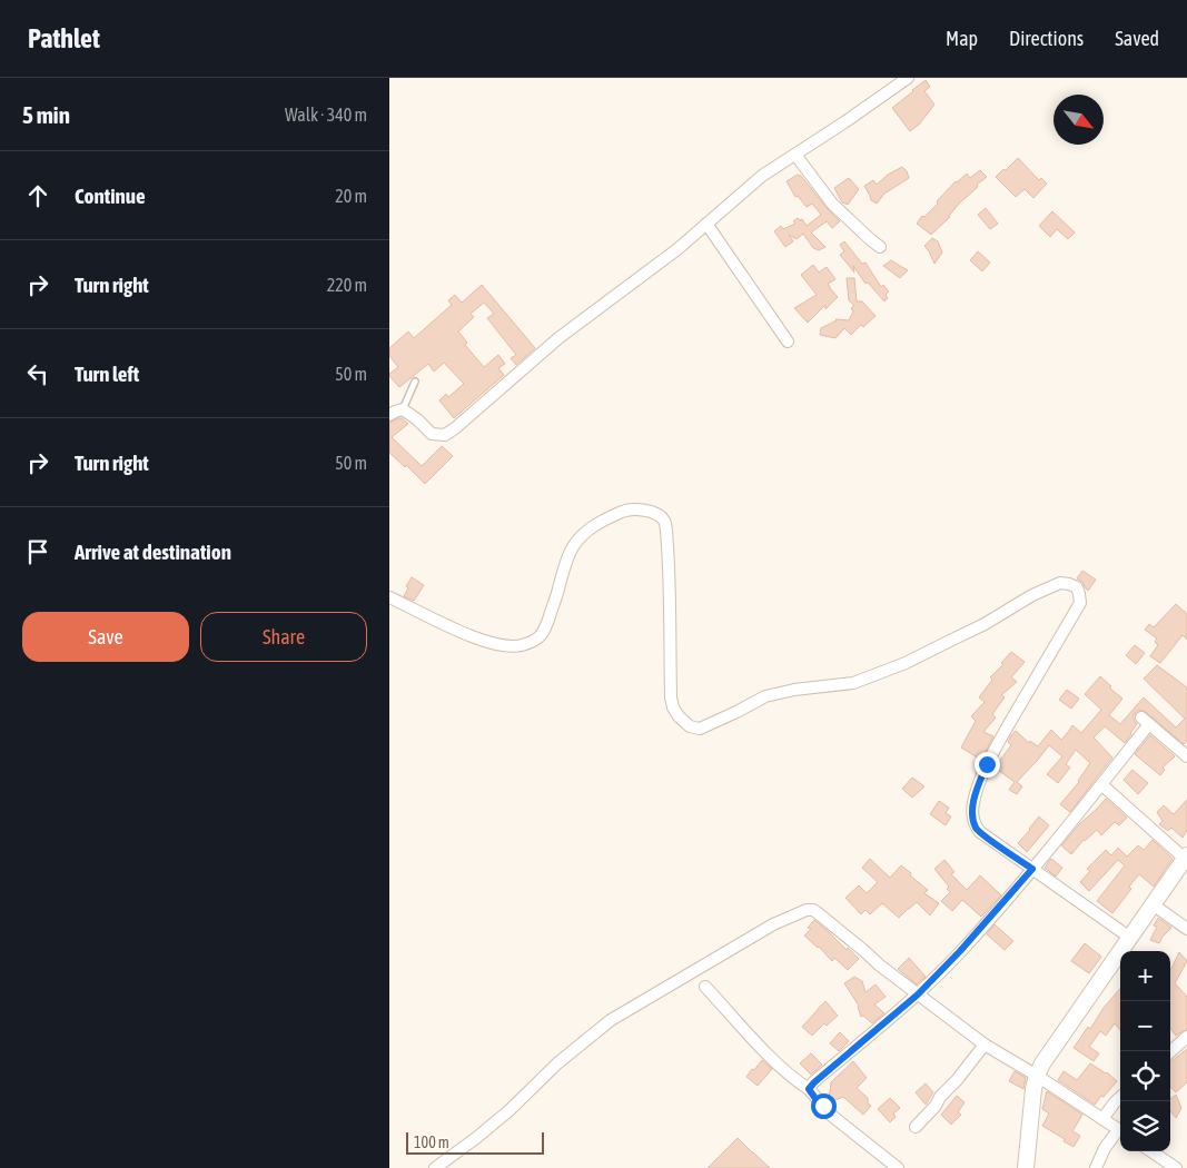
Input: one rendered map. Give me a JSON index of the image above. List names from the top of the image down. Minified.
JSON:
{"scale_bar":"100 m","north":"bottom right","page":{"header":"Pathlet","nav":["Map","Directions","Saved"],"heading":["5 min","Walk · 340 m"],"list":[["Continue","20 m"],["Turn right","220 m"],["Turn left","50 m"],["Turn right","50 m"],"Arrive at destination"],"buttons":["Save","Share"],"map_buttons":["+","−"],"scale":"100 m"}}
